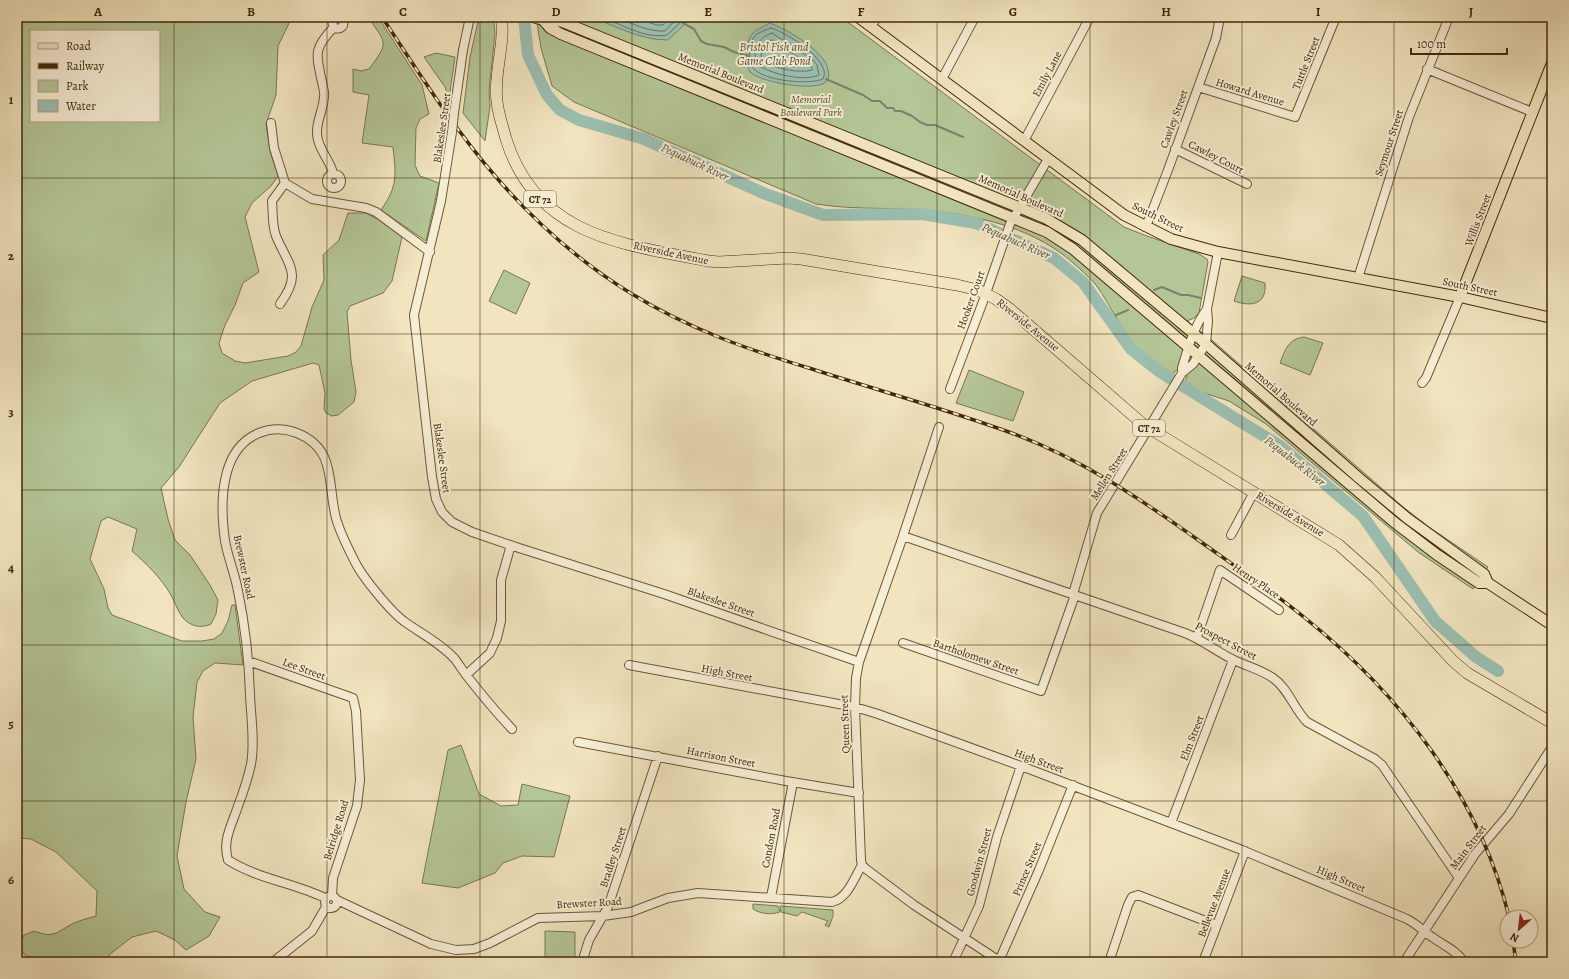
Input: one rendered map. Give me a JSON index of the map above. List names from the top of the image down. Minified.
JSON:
{"streets":{"highway":["CT 72","Riverside Avenue"],"main road":["Memorial Boulevard","South Street","Willis Street"],"street":["Tuttle Street","Emily Lane","Howard Avenue","Cawley Street","Blakeslee Street","Seymour Street","Cawley Court","Hooker Court","Mellen Street","Brewster Road","Henry Place","Prospect Street","Bartholomew Street","Lee Street","High Street","Queen Street","Elm Street","Harrison Street","Belridge Road","Condon Road","Main Street","Bradley Street","Goodwin Street","Prince Street","Bellevue Avenue"]},"crossings":[["Tuttle Street","Howard Avenue"],["Memorial Boulevard","Hooker Court"],["Memorial Boulevard","Mellen Street"],["Emily Lane","South Street"],["Howard Avenue","Cawley Street"],["Cawley Street","Cawley Court"],["Cawley Street","South Street"],["Blakeslee Street","Queen Street"],["Seymour Street","South Street"],["South Street","Willis Street"],["South Street","Hooker Court"],["South Street","Mellen Street"],["Riverside Avenue","Hooker Court"],["Riverside Avenue","Mellen Street"],["Mellen Street","Prospect Street"],["Mellen Street","Bartholomew Street"],["Brewster Road","Lee Street"],["Brewster Road","Queen Street"],["Brewster Road","Belridge Road"],["Brewster Road","Condon Road"],["Brewster Road","Bradley Street"],["Henry Place","Prospect Street"],["Prospect Street","Queen Street"],["Prospect Street","Elm Street"],["Prospect Street","Main Street"],["Lee Street","Belridge Road"],["High Street","Queen Street"],["High Street","Elm Street"],["High Street","Main Street"],["High Street","Goodwin Street"],["High Street","Prince Street"],["High Street","Bellevue Avenue"],["Queen Street","Harrison Street"],["Harrison Street","Condon Road"],["Harrison Street","Bradley Street"]],"water":["Bristol Fish and Game Club Pond","Pequabuck River"],"parks":["Memorial Boulevard Park"],"legend":["Road","Railway","Park","Water"],"scale_bar":"100 m","north":"bottom left","grid":{"columns":["A","B","C","D","E","F","G","H","I","J"],"rows":["1","2","3","4","5","6"]}}
